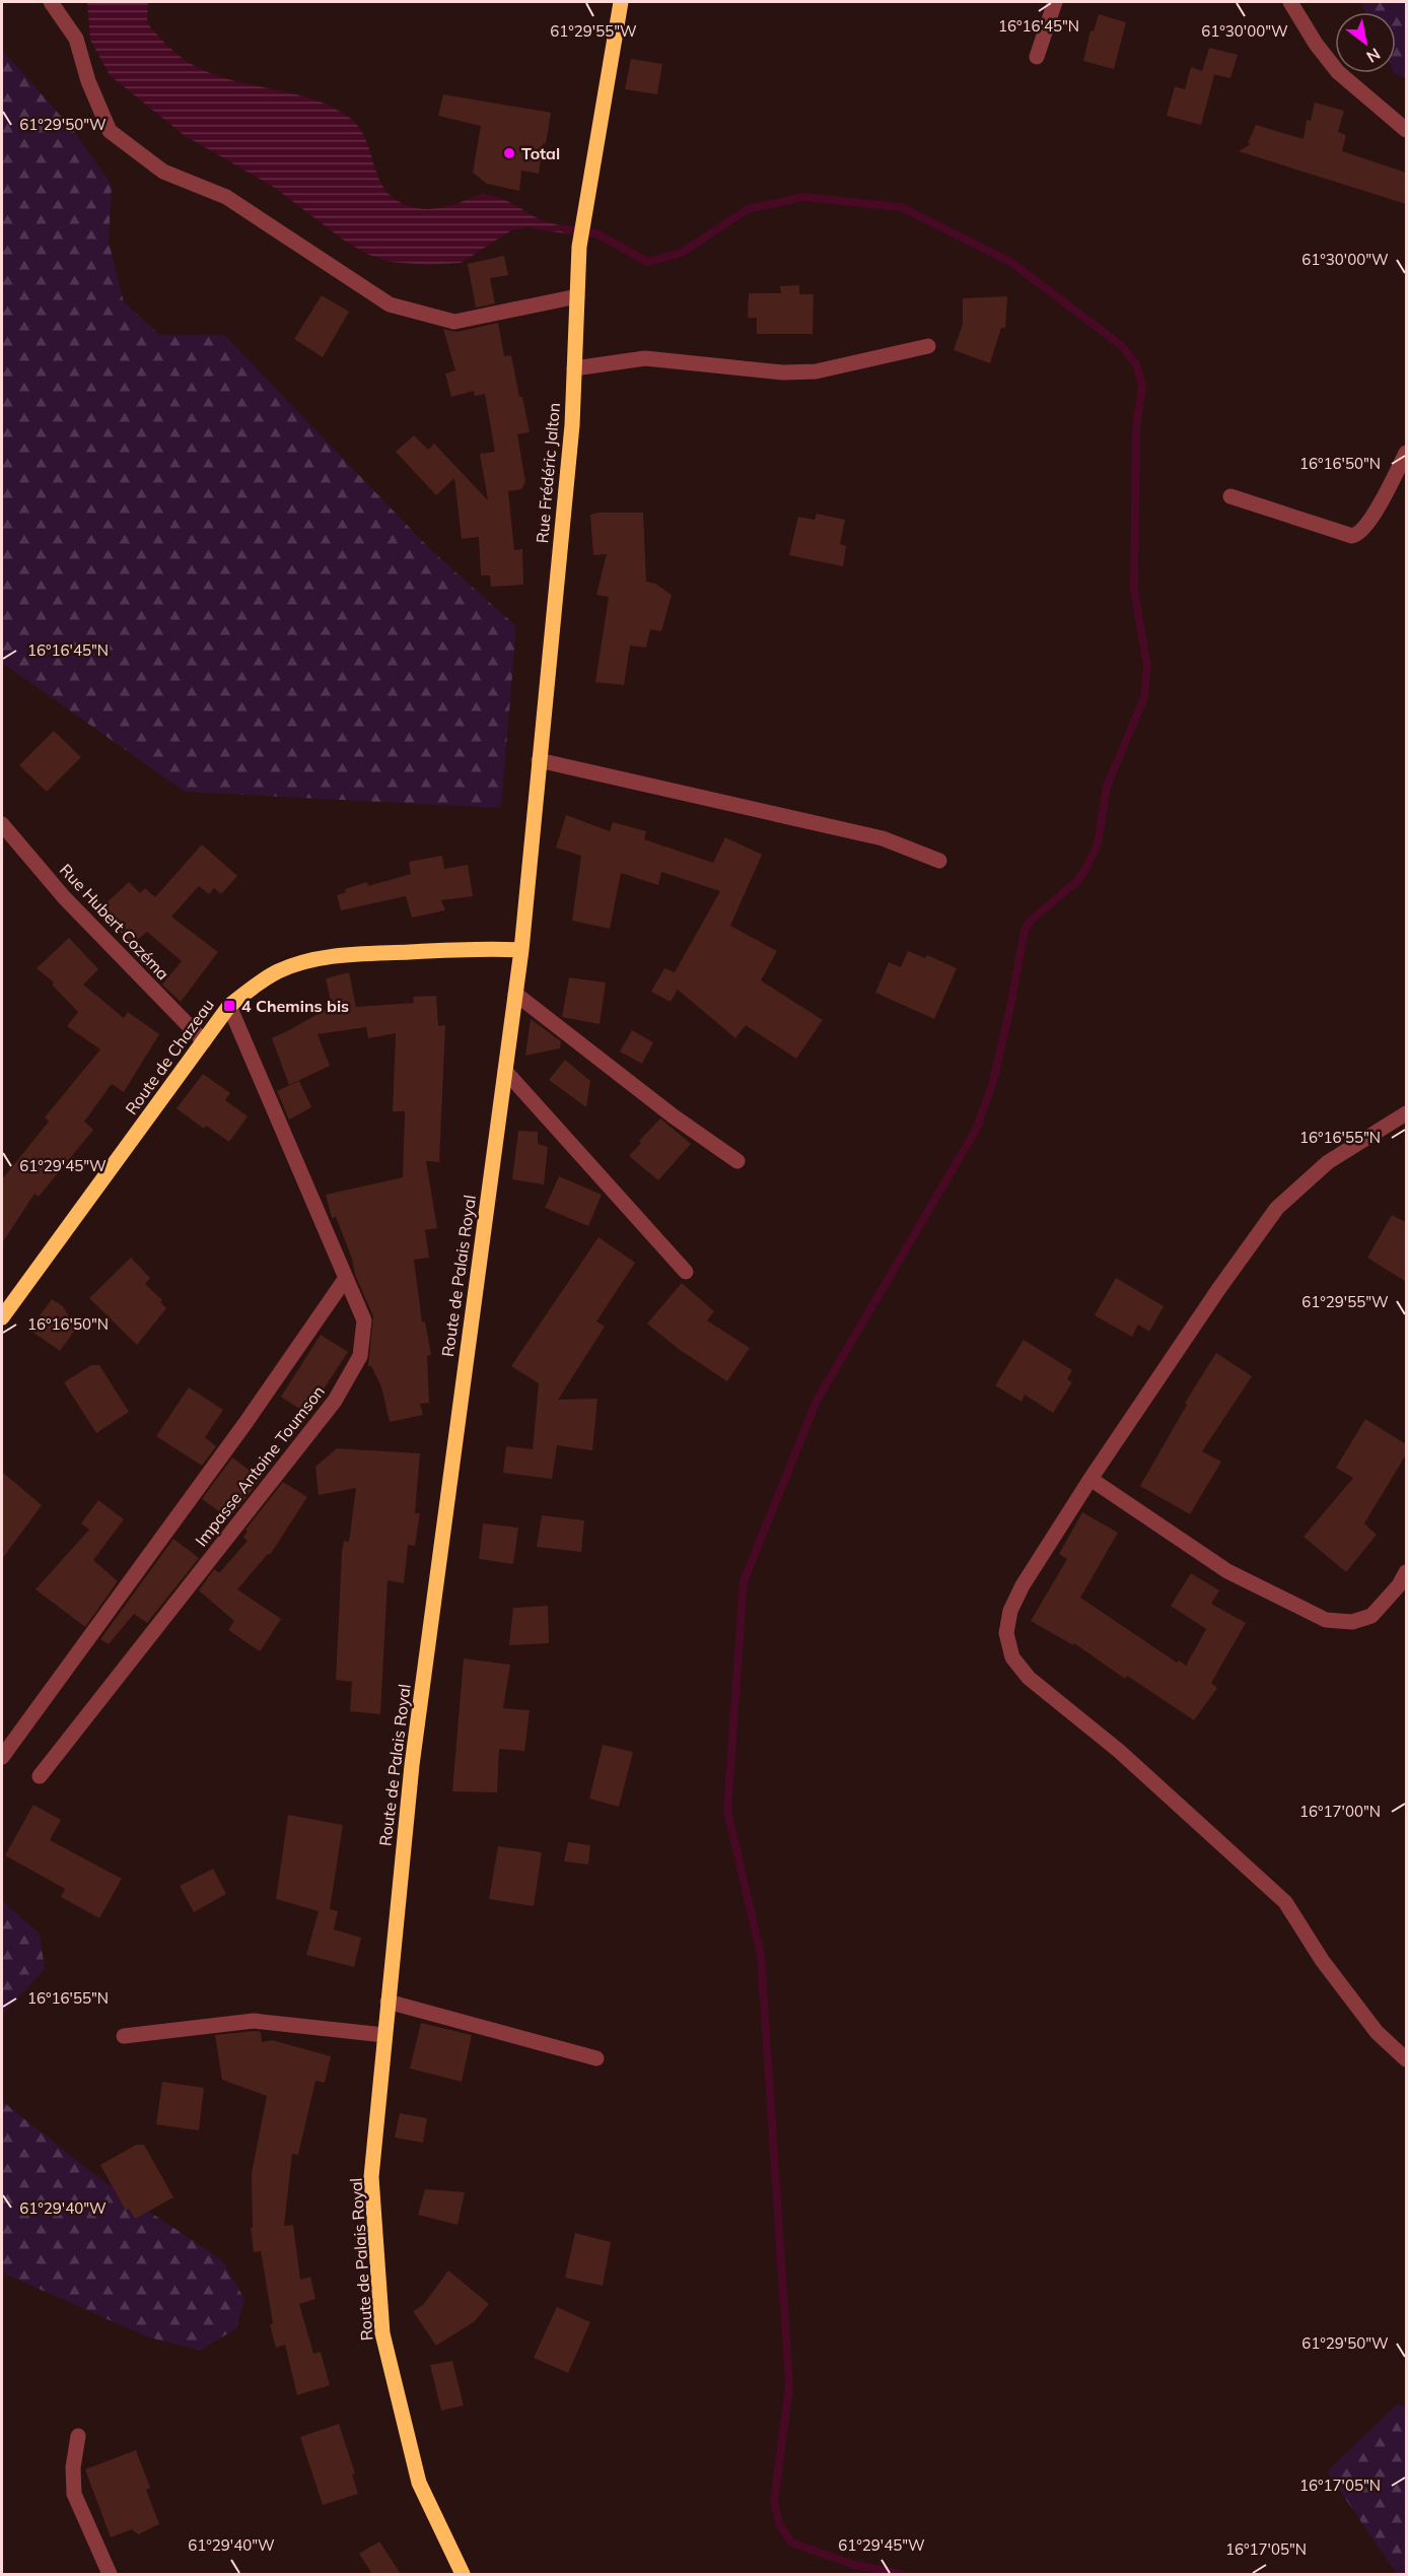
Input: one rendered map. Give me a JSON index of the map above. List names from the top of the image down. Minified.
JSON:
{"streets":{"main road":["Rue Frédéric Jalton","Route de Chazeau","Route de Palais Royal"],"street":["Rue Hubert Cozéma","Impasse Antoine Toumson"]},"crossings":[["Rue Frédéric Jalton","Route de Chazeau"],["Rue Frédéric Jalton","Route de Palais Royal"],["Rue Hubert Cozéma","Route de Chazeau"],["Route de Chazeau","Route de Palais Royal"],["Route de Chazeau","Impasse Antoine Toumson"]],"places":{"other":["Total"],"transit":["4 Chemins bis"]},"north":"bottom right","coordinates":["16°16'45\"N","61°29'55\"W","61°30'00\"W","61°29'50\"W","16°16'50\"N","16°16'55\"N","61°29'45\"W","16°17'00\"N","61°29'40\"W","16°17'05\"N"]}
